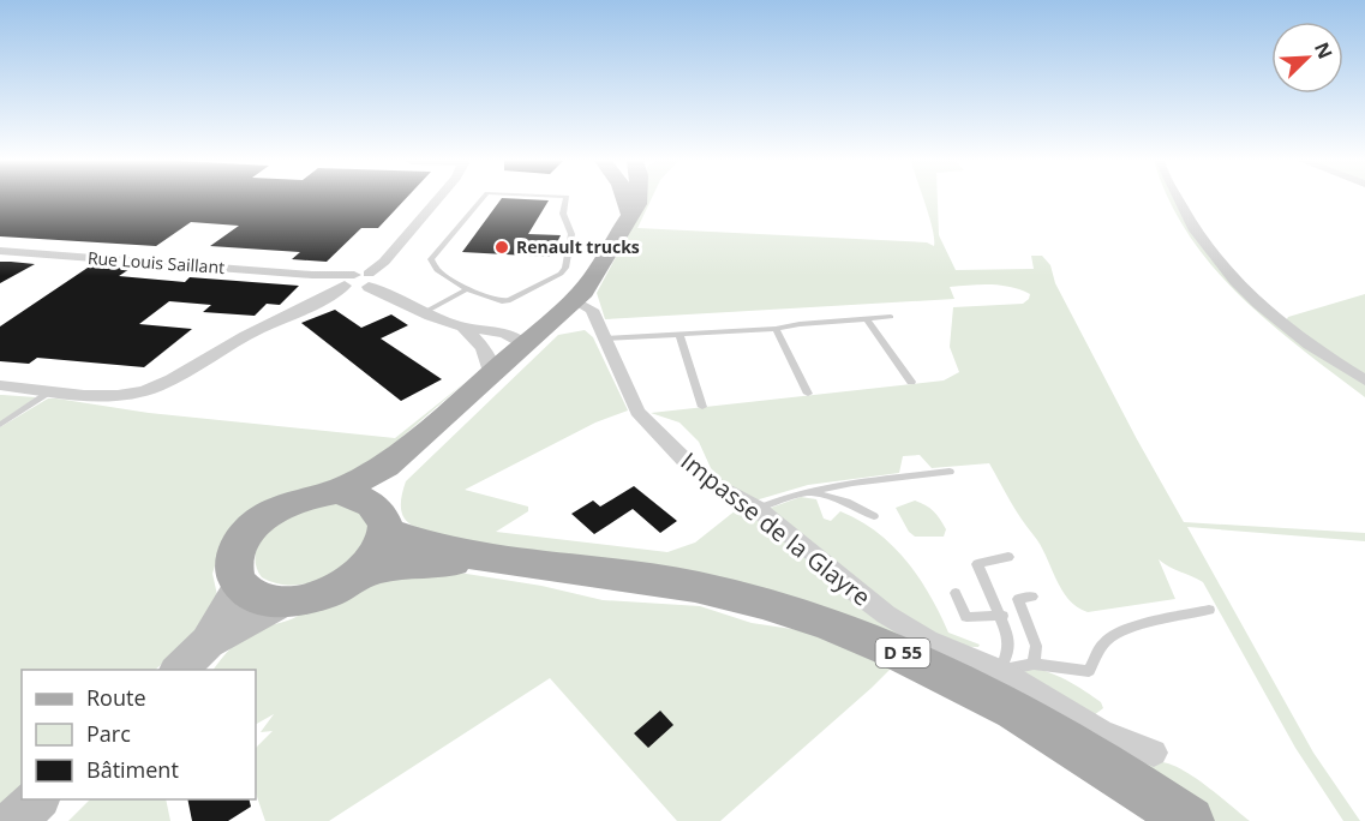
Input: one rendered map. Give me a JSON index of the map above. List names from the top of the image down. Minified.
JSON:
{"streets":{"main road":["D 55"],"street":["Rue Louis Saillant","Impasse de la Glayre"]},"places":["Renault trucks"],"legend":["Route","Parc","Bâtiment"],"north":"top right"}
